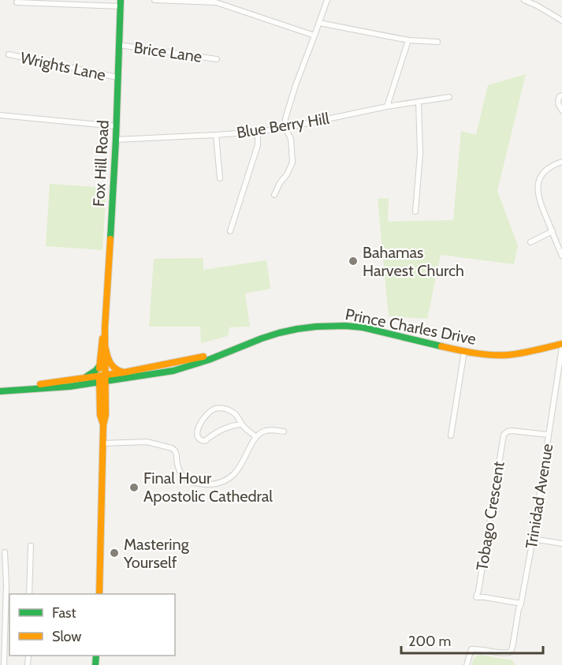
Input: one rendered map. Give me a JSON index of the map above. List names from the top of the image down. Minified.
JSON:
{"streets":{"main road":["Fox Hill Road","Prince Charles Drive"],"street":["Brice Lane","Wrights Lane","Blue Berry Hill","Trinidad Avenue","Tobago Crescent"]},"crossings":[["Brice Lane","Fox Hill Road"],["Wrights Lane","Fox Hill Road"],["Blue Berry Hill","Fox Hill Road"],["Fox Hill Road","Prince Charles Drive"],["Prince Charles Drive","Trinidad Avenue"],["Trinidad Avenue","Tobago Crescent"]],"places":["Bahamas Harvest Church","Final Hour Apostolic Cathedral","Mastering Yourself"],"legend":["Fast","Slow"],"scale_bar":"200 m"}
